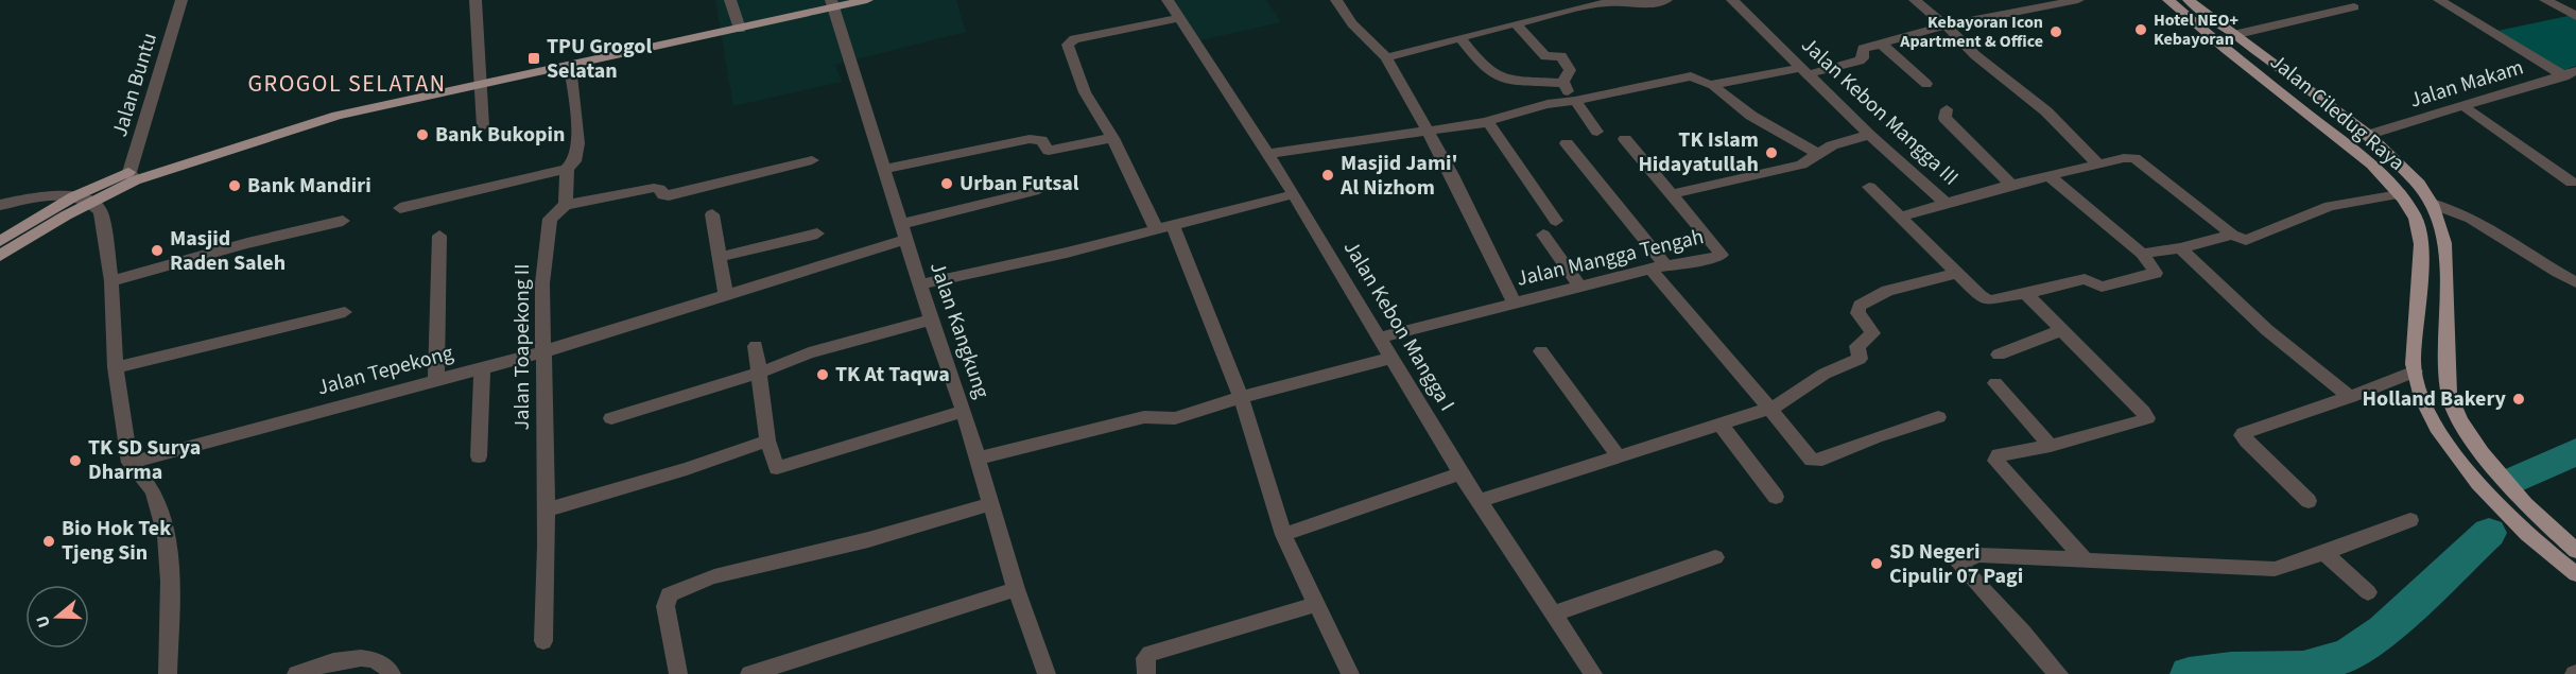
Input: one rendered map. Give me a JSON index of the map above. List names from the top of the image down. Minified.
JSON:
{"streets":{"main road":["Jalan Ciledug Raya"],"street":["Jalan Makam","Jalan Buntu","Jalan Kebon Mangga III","Jalan Mangga Tengah","Jalan Kebon Mangga I","Jalan Kangkung","Jalan Toapekong II","Jalan Tepekong"]},"crossings":[["Jalan Makam","Jalan Ciledug Raya"],["Jalan Mangga Tengah","Jalan Kebon Mangga I"],["Jalan Kangkung","Jalan Tepekong"],["Jalan Toapekong II","Jalan Tepekong"]],"districts":["GROGOL SELATAN"],"places":{"other":["Hotel NEO+ Kebayoran","Kebayoran Icon Apartment & Office","Bank Bukopin","TK Islam Hidayatullah","Masjid Jami' Al Nizhom","Urban Futsal","Bank Mandiri","Masjid Raden Saleh","TK At Taqwa","Holland Bakery","TK SD Surya Dharma","Bio Hok Tek Tjeng Sin","SD Negeri Cipulir 07 Pagi"],"transit":["TPU Grogol Selatan"]},"north":"left"}
